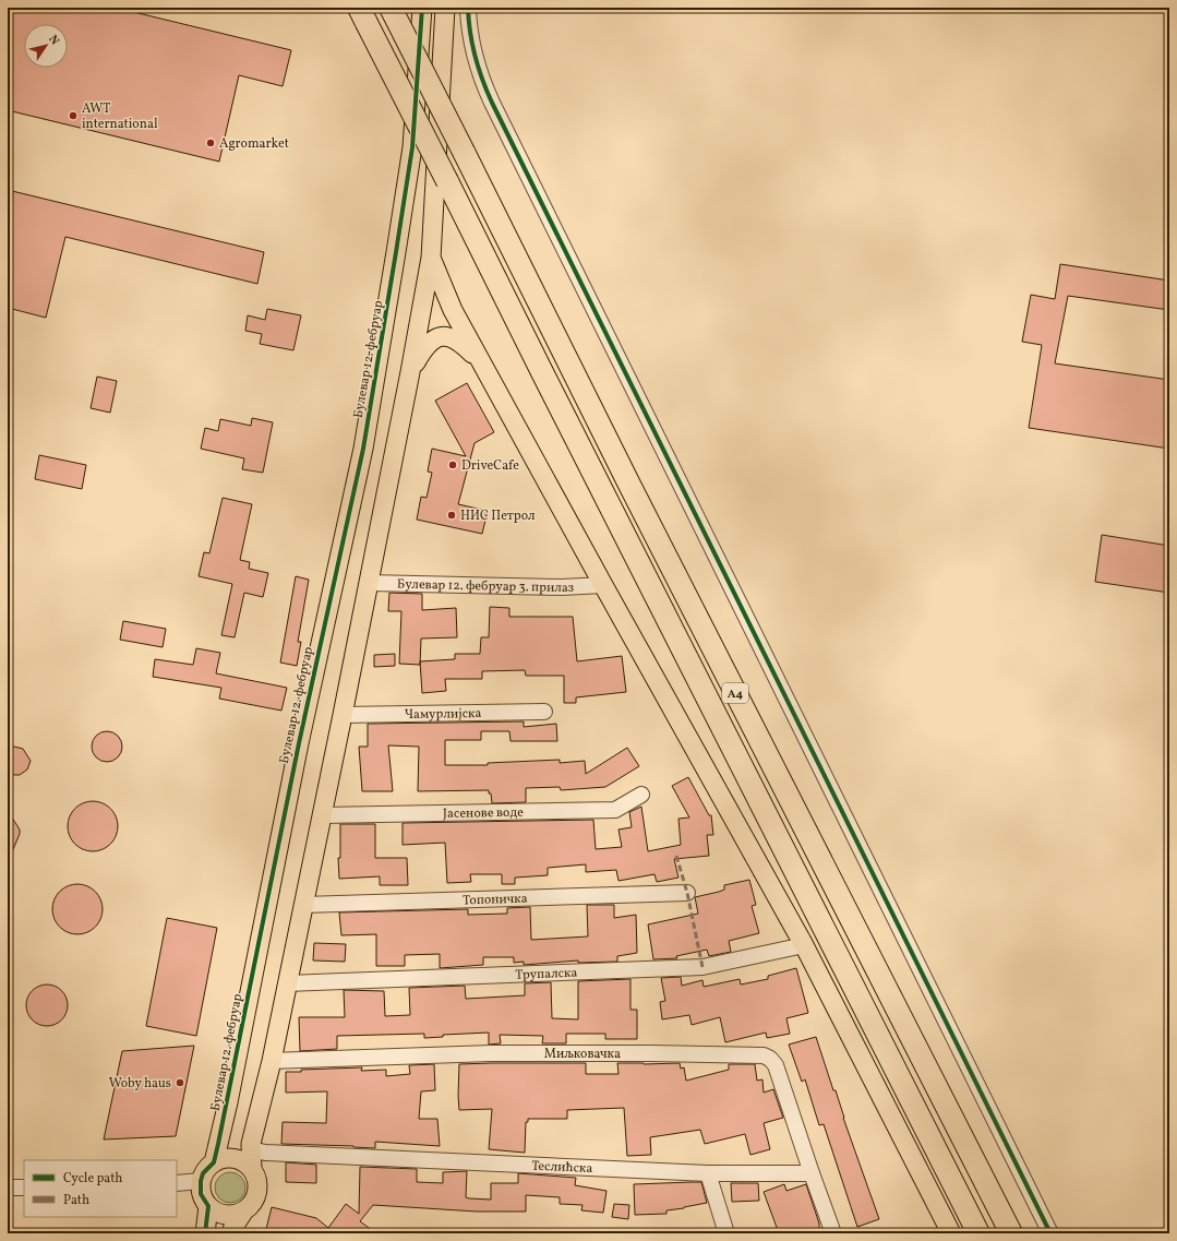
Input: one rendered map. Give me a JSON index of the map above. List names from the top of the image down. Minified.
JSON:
{"streets":{"highway":["A4"],"main road":["Булевар 12. фебруар"],"street":["Булевар 12. фебруар 3. прилаз","Чамурлијска","Јасенове воде","Топоничка","Трупалска","Миљковачка","Теслићска"]},"crossings":[["Миљковачка","Теслићска"]],"places":["AWT international","Agromarket","DriveCafe","НИС Петрол","Woby haus"],"legend":["Cycle path","Path"],"north":"top right"}
